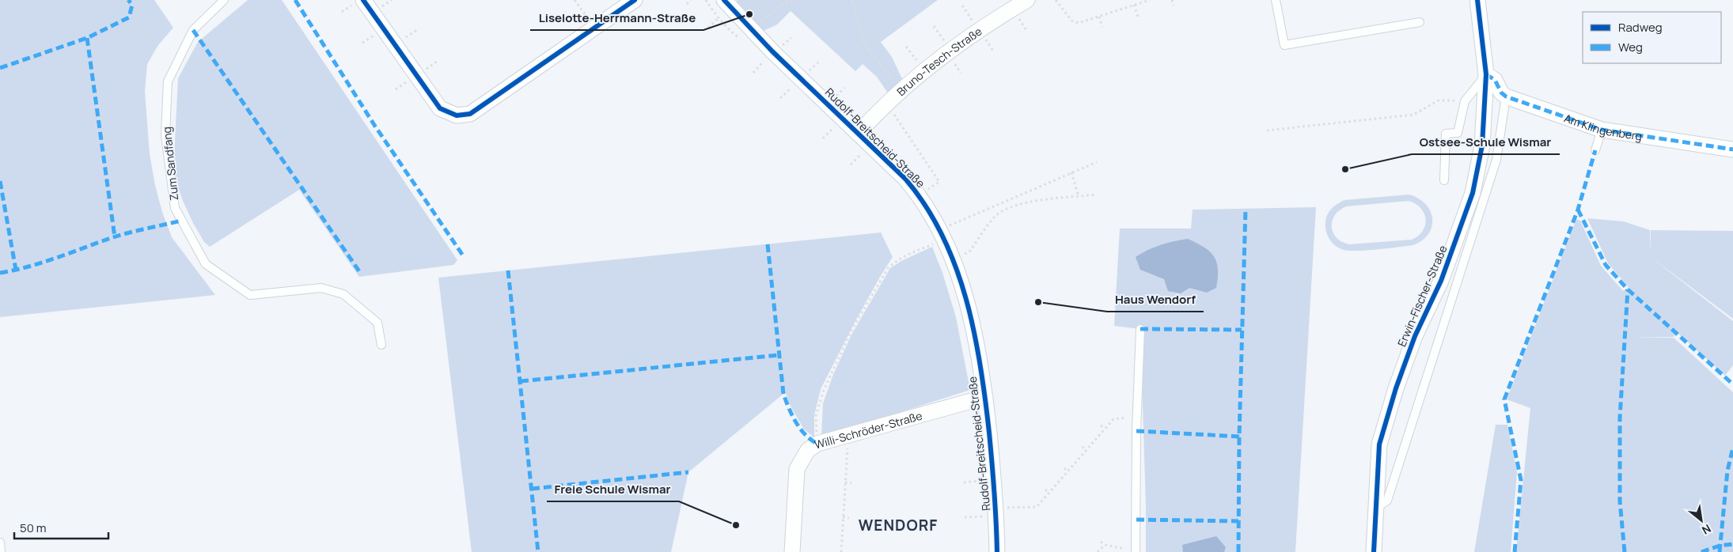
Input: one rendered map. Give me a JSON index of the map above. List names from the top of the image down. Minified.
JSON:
{"streets":{"street":["Bruno-Tesch-Straße","Am Klingenberg","Rudolf-Breitscheid-Straße","Erwin-Fischer-Straße","Willi-Schröder-Straße"],"lane":["Zum Sandfang"]},"crossings":[["Bruno-Tesch-Straße","Rudolf-Breitscheid-Straße"],["Rudolf-Breitscheid-Straße","Willi-Schröder-Straße"]],"districts":["WENDORF"],"places":["Liselotte-Herrmann-Straße","Ostsee-Schule Wismar","Haus Wendorf","Freie Schule Wismar"],"legend":["Radweg","Weg"],"scale_bar":"50 m","north":"bottom right"}
